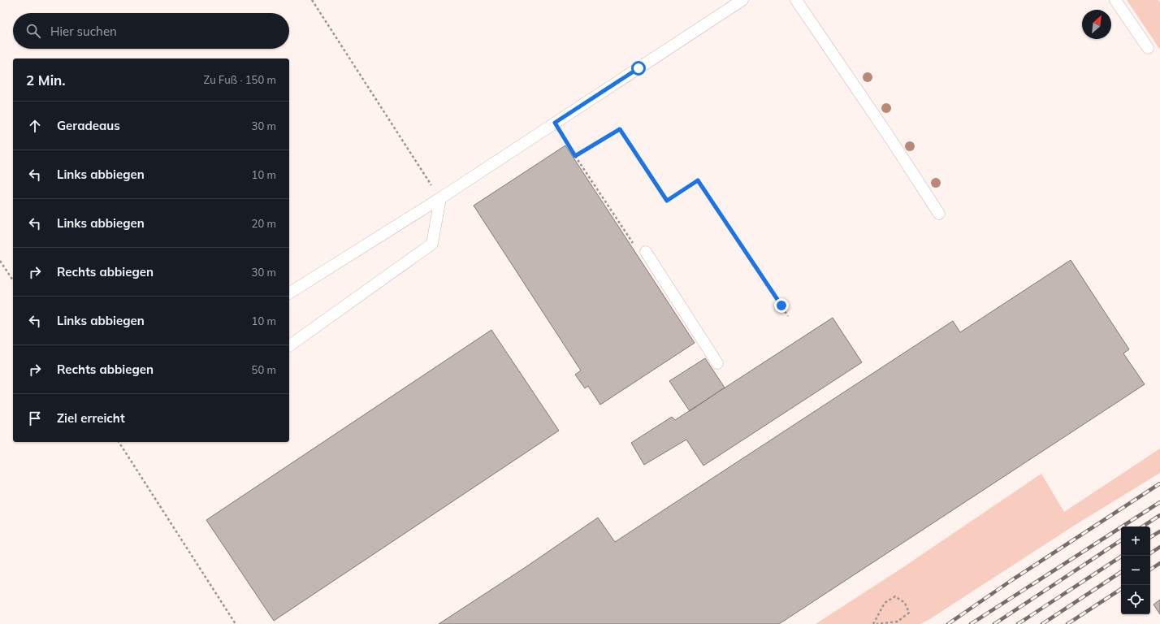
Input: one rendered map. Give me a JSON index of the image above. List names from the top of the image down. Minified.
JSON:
{"north":"top right","page":{"search":"Hier suchen","heading":["2 Min.","Zu Fuß · 150 m"],"list":[["Geradeaus","30 m"],["Links abbiegen","10 m"],["Links abbiegen","20 m"],["Rechts abbiegen","30 m"],["Links abbiegen","10 m"],["Rechts abbiegen","50 m"],"Ziel erreicht"],"map_buttons":["+","−"]}}
